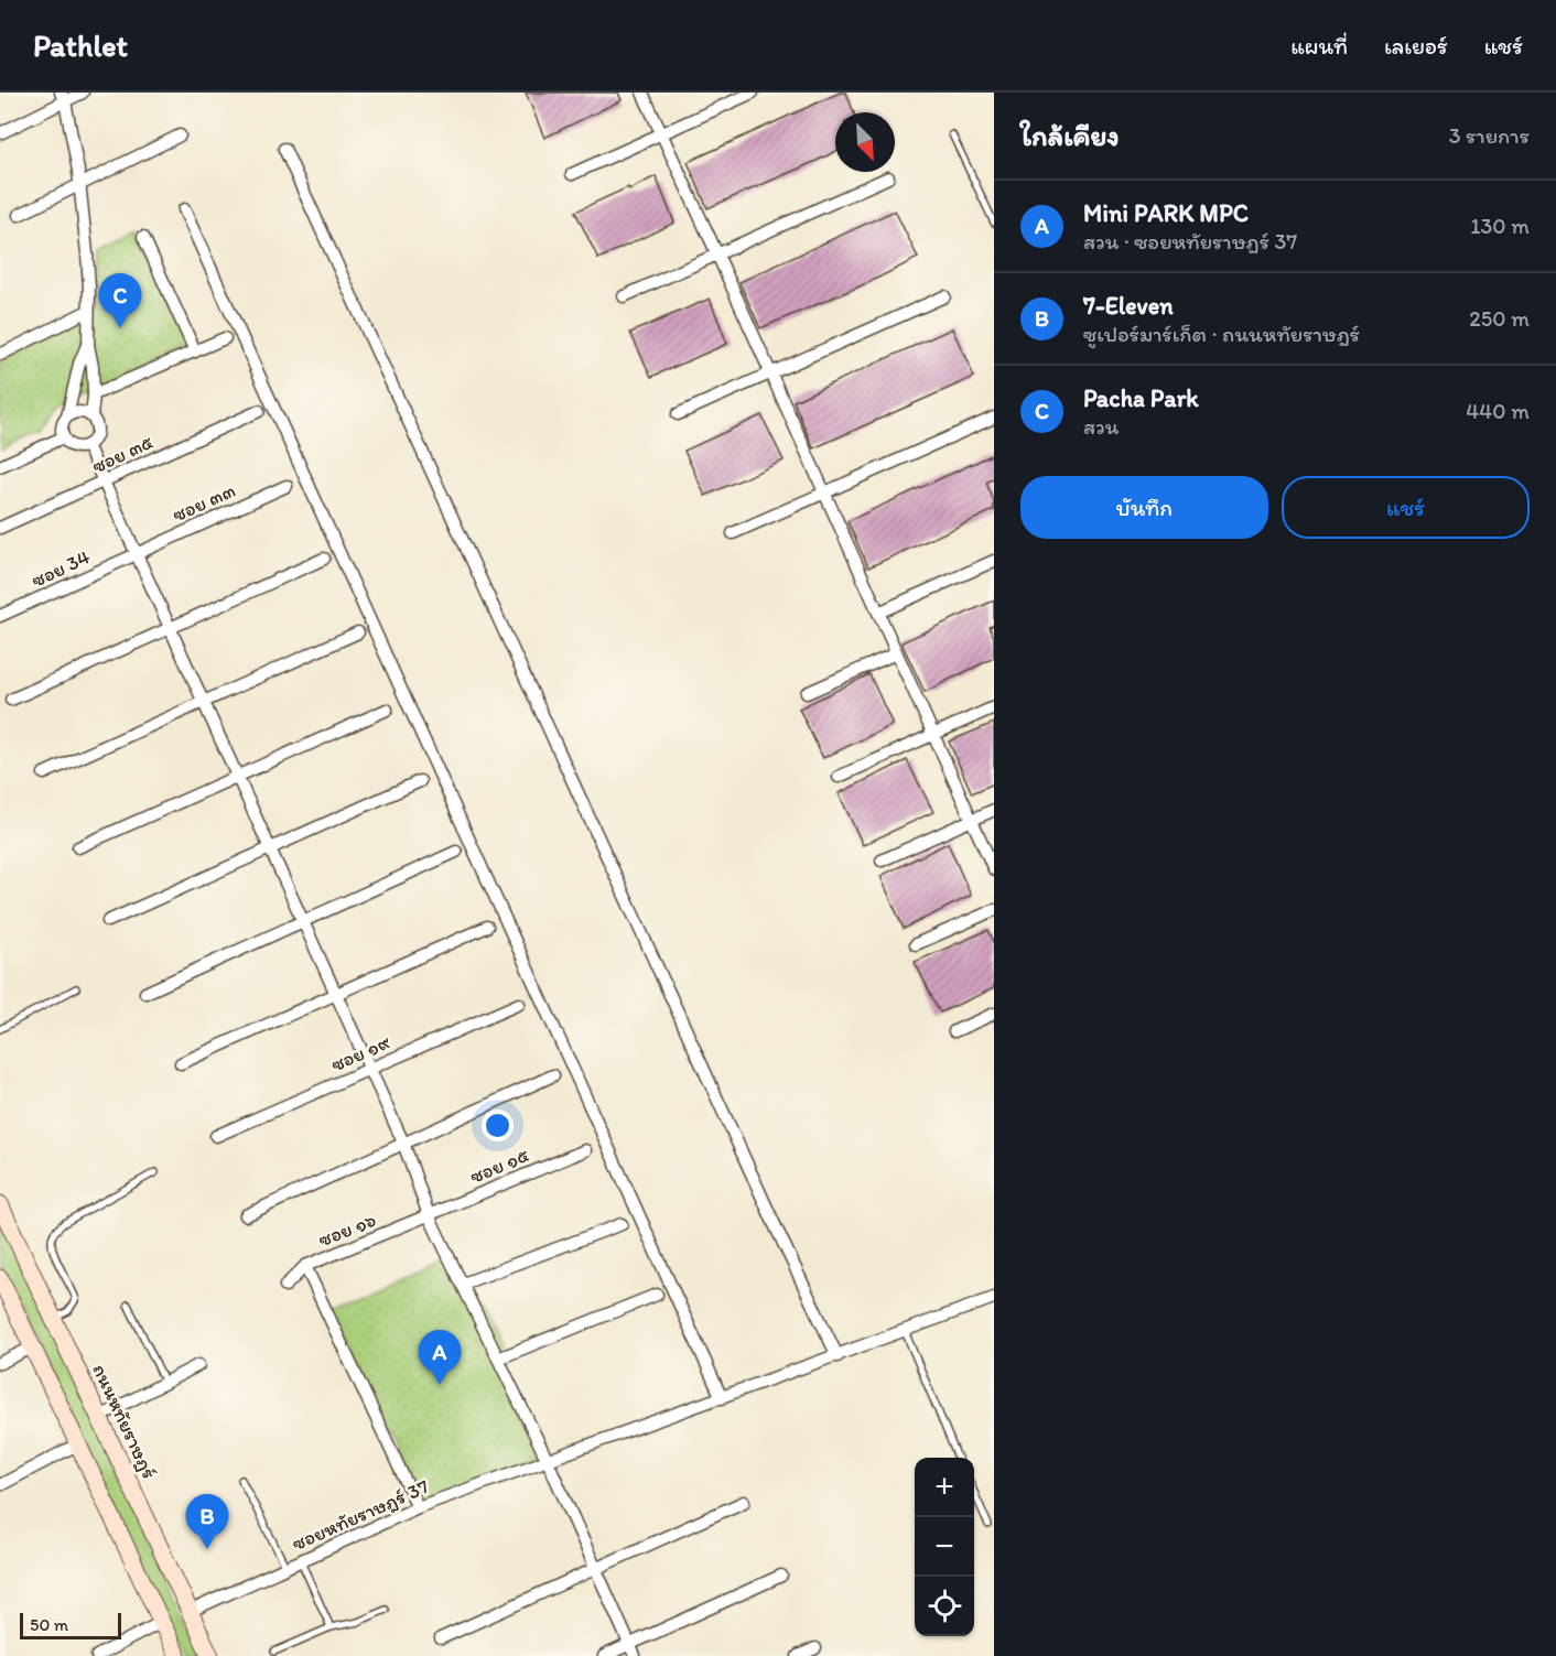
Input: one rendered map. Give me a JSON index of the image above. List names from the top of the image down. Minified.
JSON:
{"streets":{"main road":["ถนนหทัยราษฎร์"],"street":["ซอย ๓๕","ซอย ๓๓","ซอย 34","ซอย ๑๙","ซอย ๑๕","ซอย ๑๖","ซอยหทัยราษฎร์ 37"]},"crossings":[["ซอย ๓๓","ซอย 34"],["ซอย ๑๕","ซอย ๑๖"],["ถนนหทัยราษฎร์","ซอยหทัยราษฎร์ 37"]],"scale_bar":"50 m","north":"bottom right","page":{"header":"Pathlet","nav":["แผนที่","เลเยอร์","แชร์"],"heading":["ใกล้เคียง","3 รายการ"],"list":[{"mark":"A","name":"Mini PARK MPC","note":"สวน · ซอยหทัยราษฎร์ 37","value":"130 m"},{"mark":"B","name":"7-Eleven","note":"ซูเปอร์มาร์เก็ต · ถนนหทัยราษฎร์","value":"250 m"},{"mark":"C","name":"Pacha Park","note":"สวน","value":"440 m"}],"pins":["C","A","B"],"buttons":["บันทึก","แชร์"],"map_buttons":["+","−"],"scale":"50 m"}}
